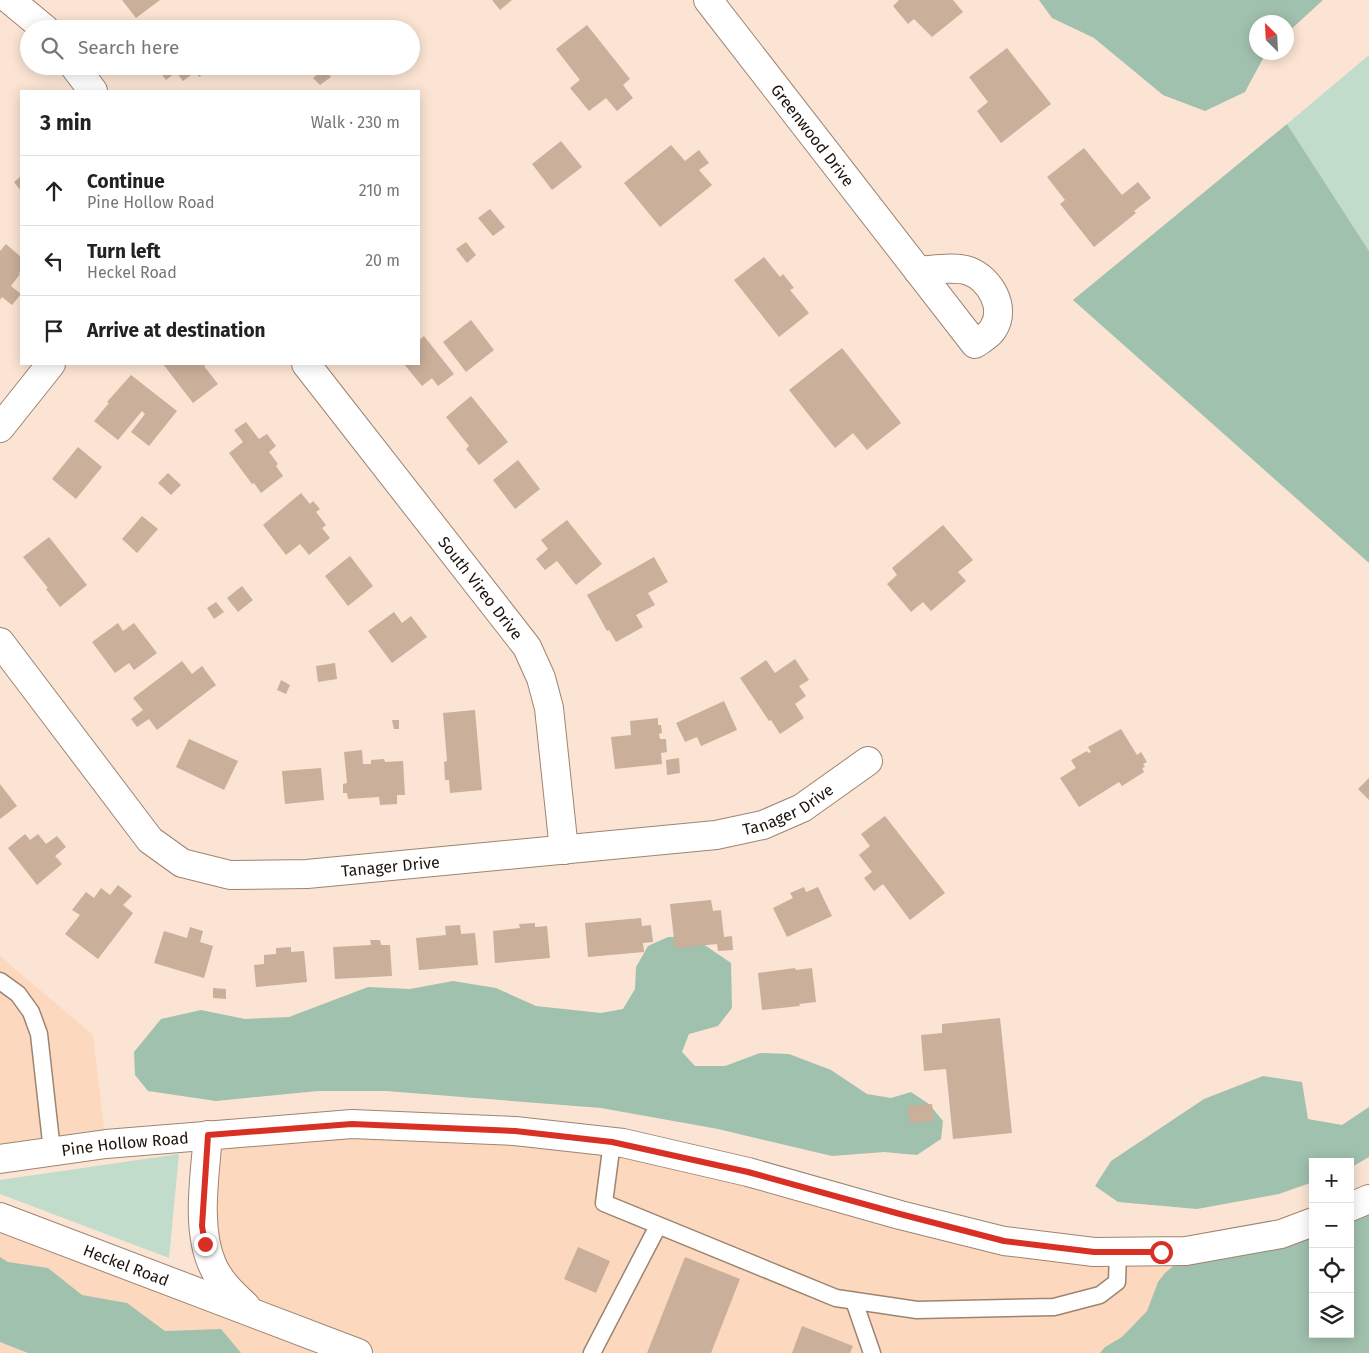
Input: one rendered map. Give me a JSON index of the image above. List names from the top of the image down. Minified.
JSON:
{"streets":{"street":["Greenwood Drive","South Vireo Drive","Tanager Drive","Pine Hollow Road","Heckel Road"]},"crossings":[["South Vireo Drive","Tanager Drive"],["Pine Hollow Road","Heckel Road"]],"north":"top left","page":{"search":"Search here","heading":["3 min","Walk · 230 m"],"list":[["Continue","Pine Hollow Road","210 m"],["Turn left","Heckel Road","20 m"],"Arrive at destination"],"map_buttons":["+","−"]}}
